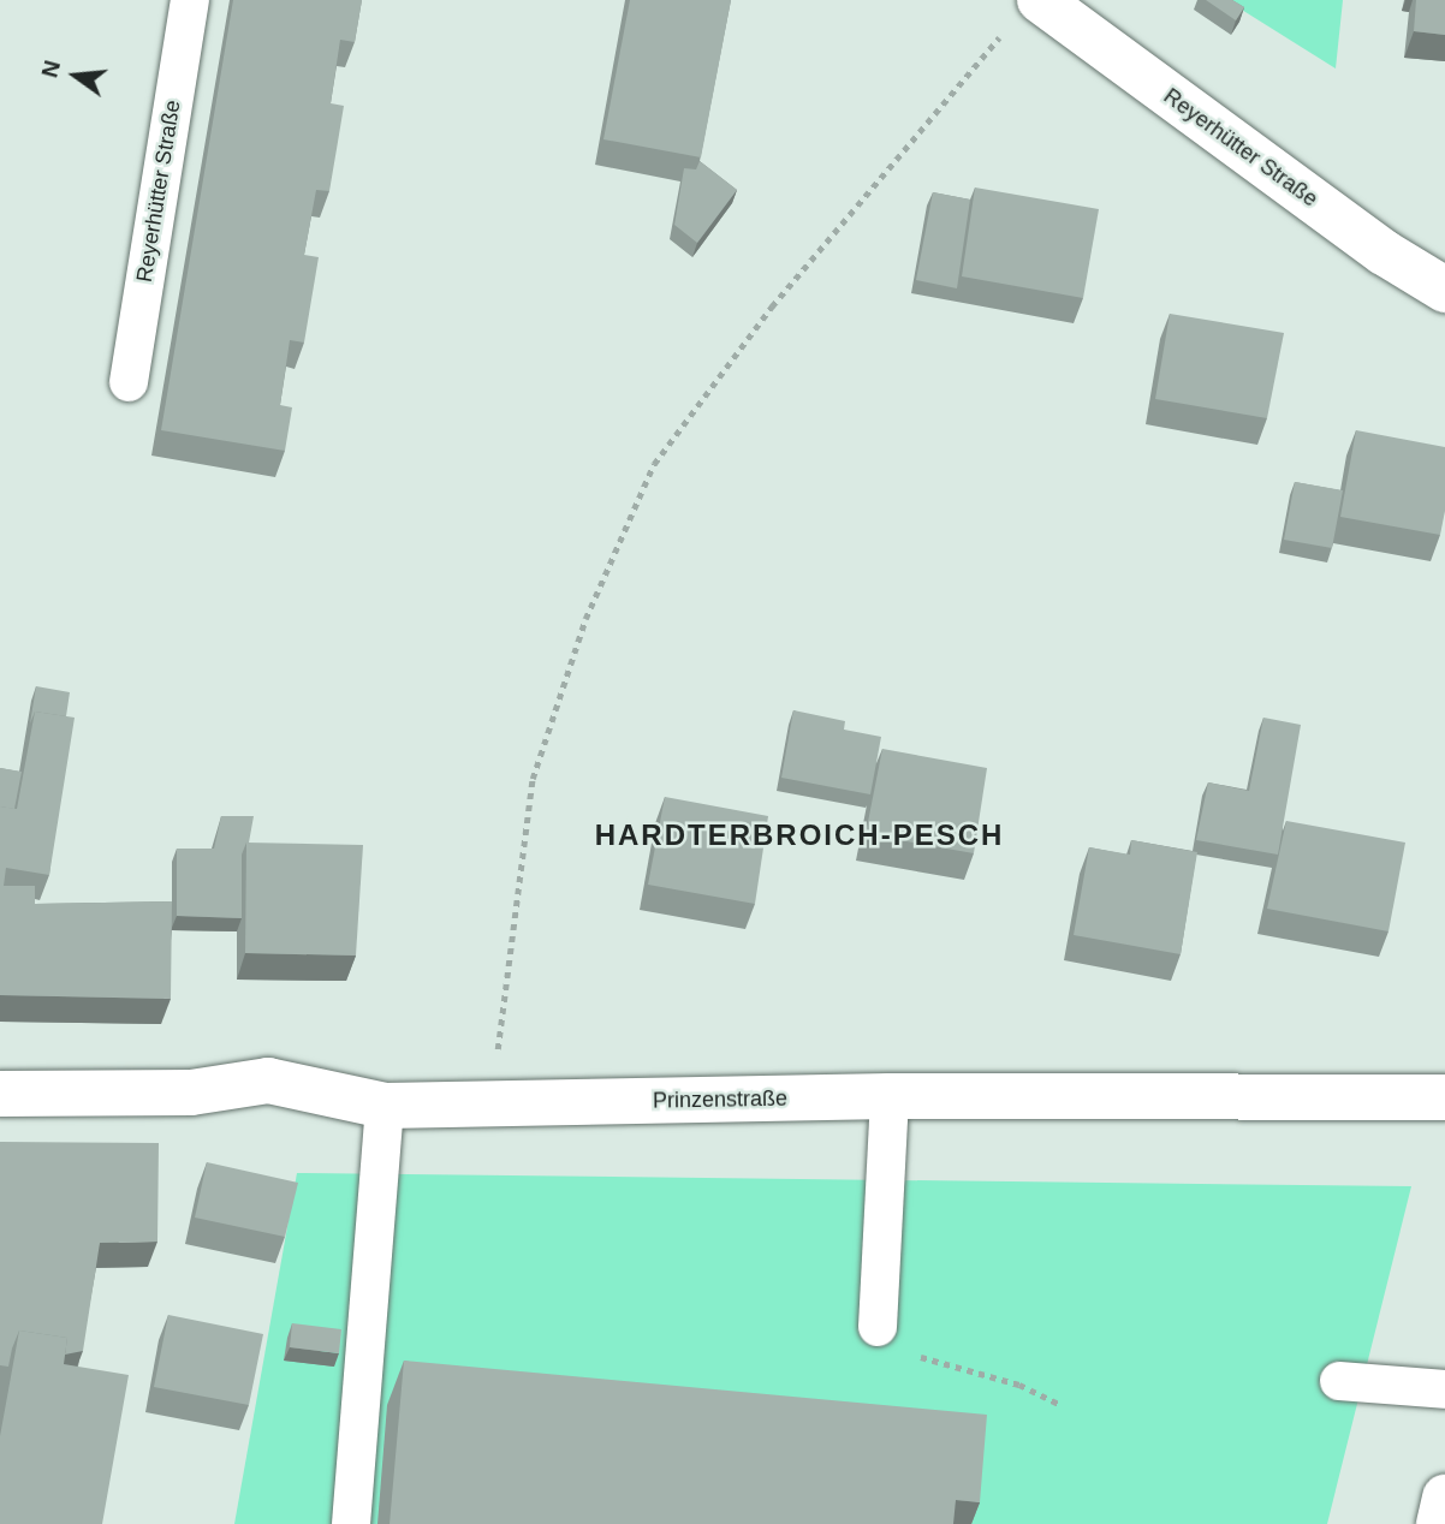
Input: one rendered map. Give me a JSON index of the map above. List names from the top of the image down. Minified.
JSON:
{"streets":{"street":["Reyerhütter Straße","Prinzenstraße"]},"districts":["HARDTERBROICH-PESCH"],"north":"left"}
